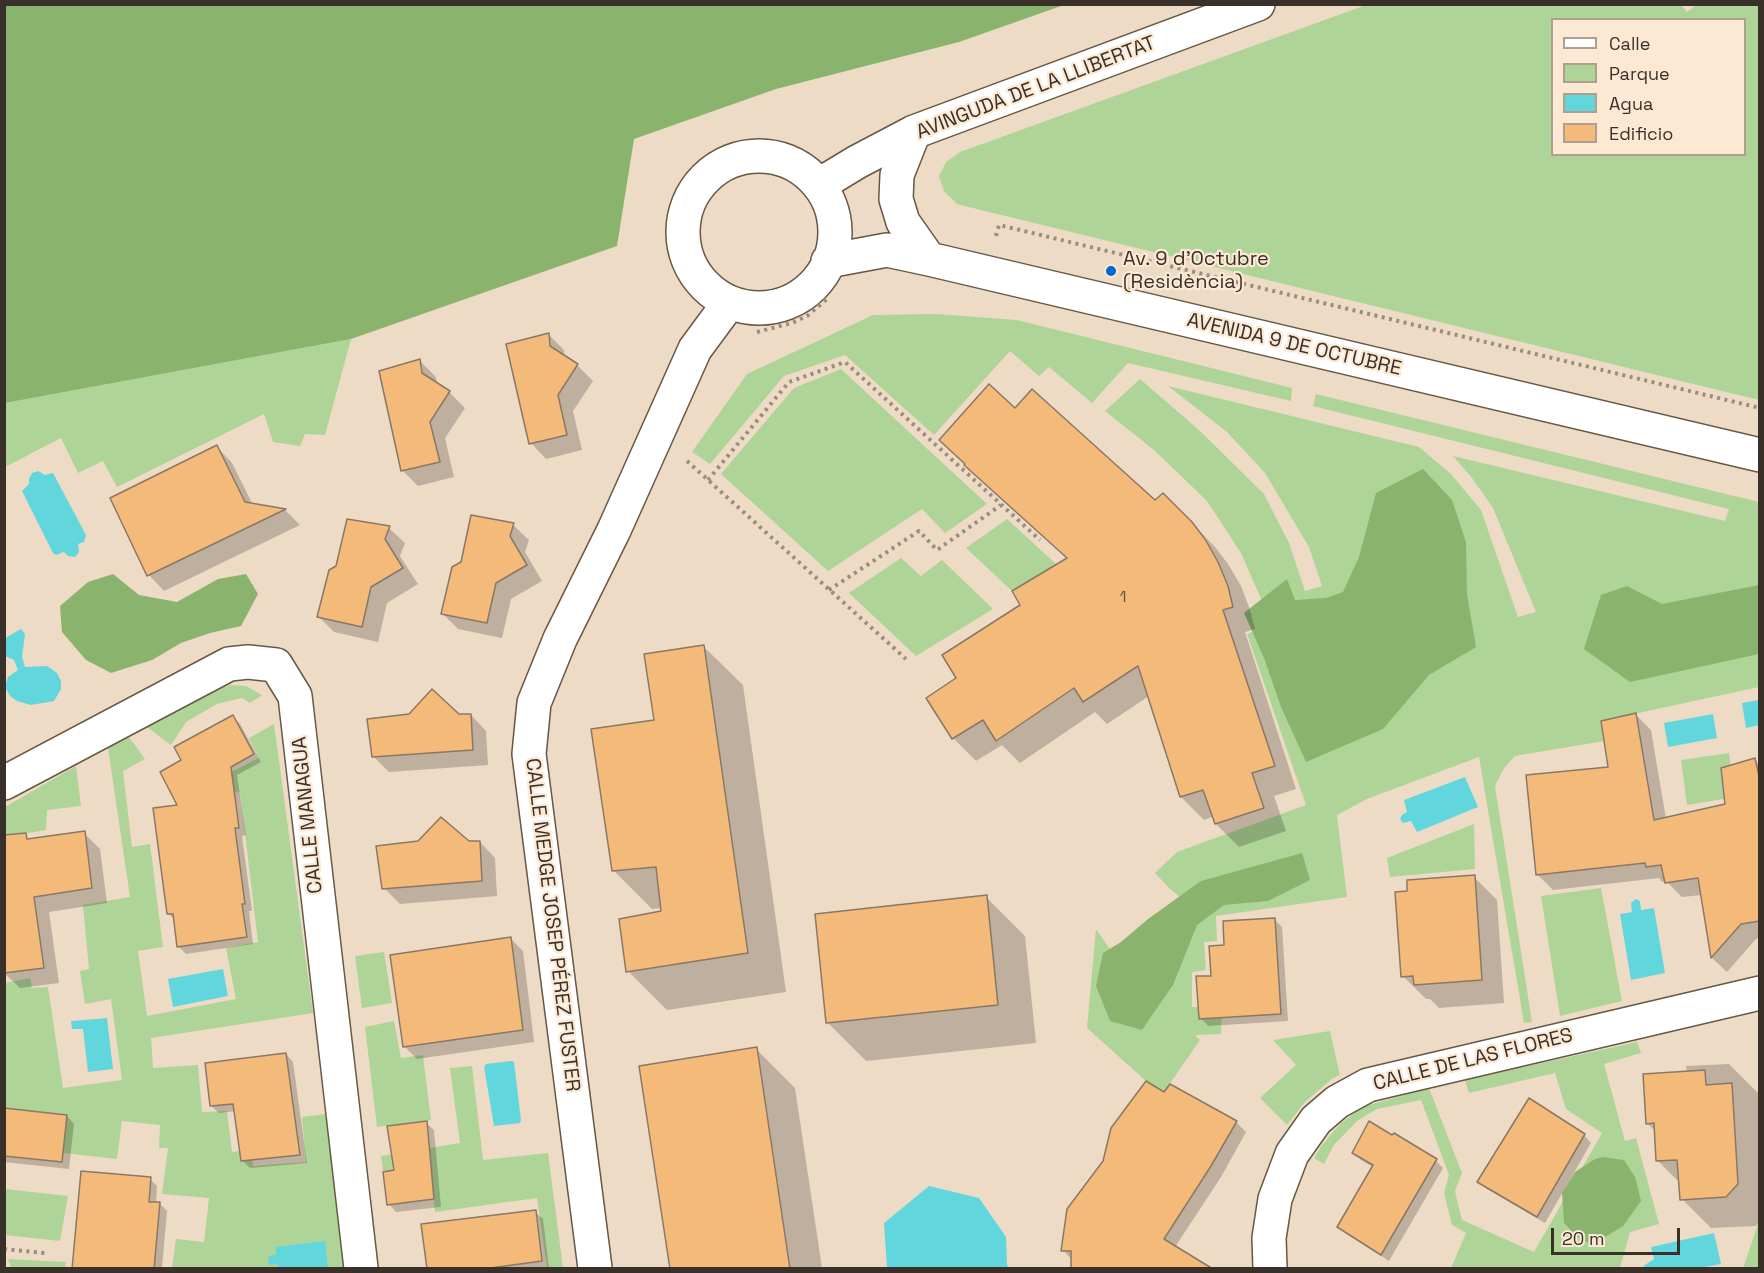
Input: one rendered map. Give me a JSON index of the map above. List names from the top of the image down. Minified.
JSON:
{"streets":{"street":["AVINGUDA DE LA LLIBERTAT","AVENIDA 9 DE OCTUBRE","CALLE MANAGUA","CALLE MEDGE JOSEP PÉREZ FUSTER","CALLE DE LAS FLORES"]},"crossings":[["AVINGUDA DE LA LLIBERTAT","AVENIDA 9 DE OCTUBRE"],["AVINGUDA DE LA LLIBERTAT","CALLE MEDGE JOSEP PÉREZ FUSTER"],["AVENIDA 9 DE OCTUBRE","CALLE MEDGE JOSEP PÉREZ FUSTER"]],"places":["Av. 9 d'Octubre (Residència)"],"house_numbers":["1"],"legend":["Calle","Parque","Agua","Edificio"],"scale_bar":"20 m"}
